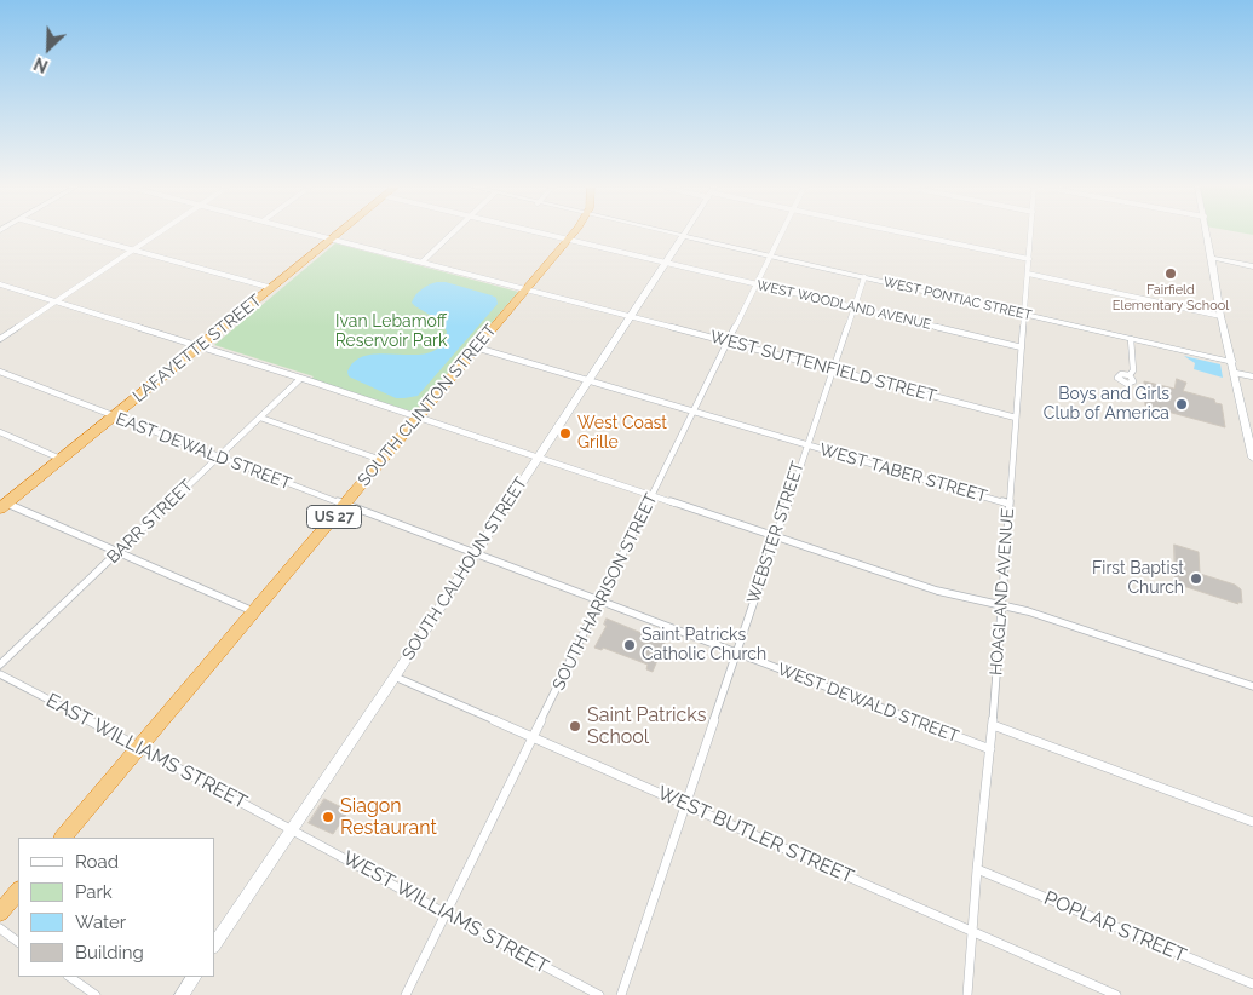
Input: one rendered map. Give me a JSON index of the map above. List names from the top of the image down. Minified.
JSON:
{"streets":{"highway":["LAFAYETTE STREET","SOUTH CLINTON STREET","US 27"],"street":["WEST PONTIAC STREET","WEST WOODLAND AVENUE","WEST SUTTENFIELD STREET","EAST DEWALD STREET","WEST TABER STREET","BARR STREET","WEBSTER STREET","SOUTH CALHOUN STREET","SOUTH HARRISON STREET","HOAGLAND AVENUE","WEST DEWALD STREET","EAST WILLIAMS STREET","WEST BUTLER STREET","WEST WILLIAMS STREET","POPLAR STREET"]},"crossings":[["WEST PONTIAC STREET","WEBSTER STREET"],["WEST PONTIAC STREET","SOUTH CALHOUN STREET"],["WEST PONTIAC STREET","SOUTH HARRISON STREET"],["WEST PONTIAC STREET","HOAGLAND AVENUE"],["WEST WOODLAND AVENUE","SOUTH CLINTON STREET"],["WEST WOODLAND AVENUE","WEBSTER STREET"],["WEST WOODLAND AVENUE","SOUTH CALHOUN STREET"],["WEST WOODLAND AVENUE","SOUTH HARRISON STREET"],["WEST WOODLAND AVENUE","HOAGLAND AVENUE"],["LAFAYETTE STREET","WEST SUTTENFIELD STREET"],["LAFAYETTE STREET","EAST DEWALD STREET"],["WEST SUTTENFIELD STREET","SOUTH CLINTON STREET"],["WEST SUTTENFIELD STREET","WEBSTER STREET"],["WEST SUTTENFIELD STREET","SOUTH CALHOUN STREET"],["WEST SUTTENFIELD STREET","SOUTH HARRISON STREET"],["WEST SUTTENFIELD STREET","HOAGLAND AVENUE"],["SOUTH CLINTON STREET","EAST DEWALD STREET"],["SOUTH CLINTON STREET","WEST TABER STREET"],["SOUTH CLINTON STREET","EAST WILLIAMS STREET"],["EAST DEWALD STREET","BARR STREET"],["EAST DEWALD STREET","SOUTH CALHOUN STREET"],["EAST DEWALD STREET","WEST DEWALD STREET"],["WEST TABER STREET","WEBSTER STREET"],["WEST TABER STREET","SOUTH CALHOUN STREET"],["WEST TABER STREET","SOUTH HARRISON STREET"],["WEST TABER STREET","HOAGLAND AVENUE"],["WEBSTER STREET","WEST DEWALD STREET"],["WEBSTER STREET","WEST BUTLER STREET"],["SOUTH CALHOUN STREET","WEST DEWALD STREET"],["SOUTH CALHOUN STREET","EAST WILLIAMS STREET"],["SOUTH CALHOUN STREET","WEST BUTLER STREET"],["SOUTH CALHOUN STREET","WEST WILLIAMS STREET"],["SOUTH HARRISON STREET","WEST DEWALD STREET"],["SOUTH HARRISON STREET","WEST BUTLER STREET"],["SOUTH HARRISON STREET","WEST WILLIAMS STREET"],["HOAGLAND AVENUE","WEST DEWALD STREET"],["HOAGLAND AVENUE","WEST BUTLER STREET"],["HOAGLAND AVENUE","POPLAR STREET"],["EAST WILLIAMS STREET","WEST WILLIAMS STREET"]],"parks":["Ivan Lebamoff Reservoir Park"],"places":["Fairfield Elementary School","Boys and Girls Club of America","West Coast Grille","First Baptist Church","Saint Patricks Catholic Church","Saint Patricks School","Siagon Restaurant"],"legend":["Road","Park","Water","Building"],"north":"bottom left"}
